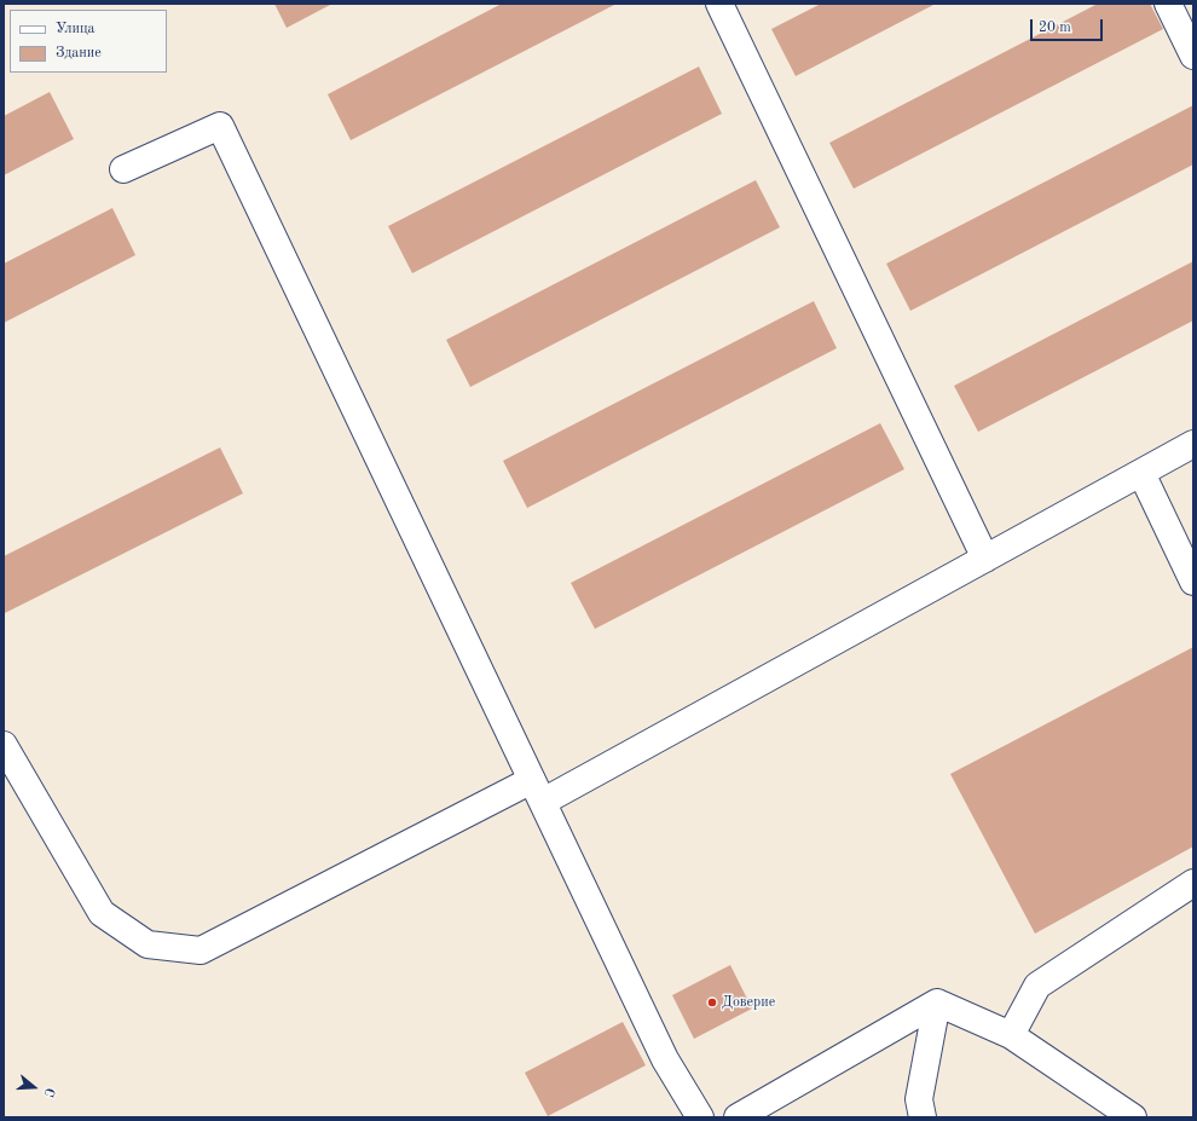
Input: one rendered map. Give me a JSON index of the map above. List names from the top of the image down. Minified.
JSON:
{"places":["Доверие"],"legend":["Улица","Здание"],"scale_bar":"20 m","north":"right"}
